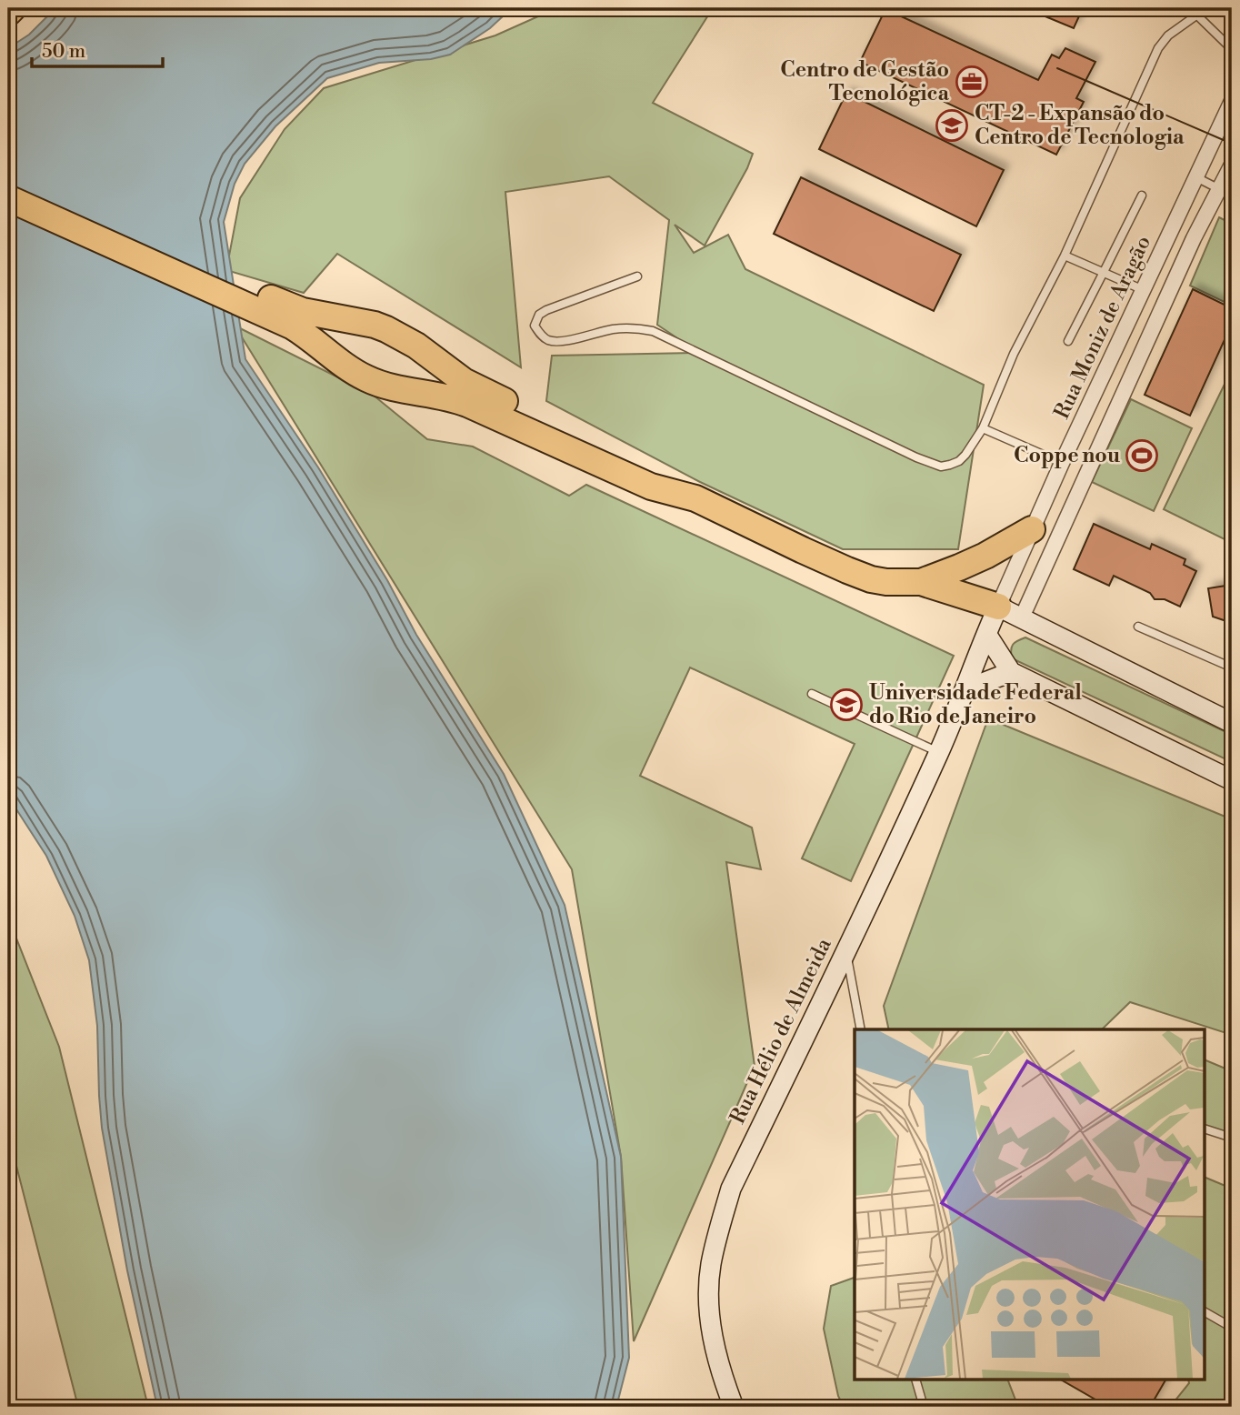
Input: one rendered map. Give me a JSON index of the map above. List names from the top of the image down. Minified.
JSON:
{"streets":{"street":["Rua Moniz de Aragão","Rua Hélio de Almeida"]},"crossings":[["Rua Moniz de Aragão","Rua Hélio de Almeida"]],"places":{"office":["Centro de Gestão Tecnológica"],"school or university":["CT-2 - Expansão do Centro de Tecnologia","Universidade Federal do Rio de Janeiro"],"sports":["Coppe nou"]},"scale_bar":"50 m"}
